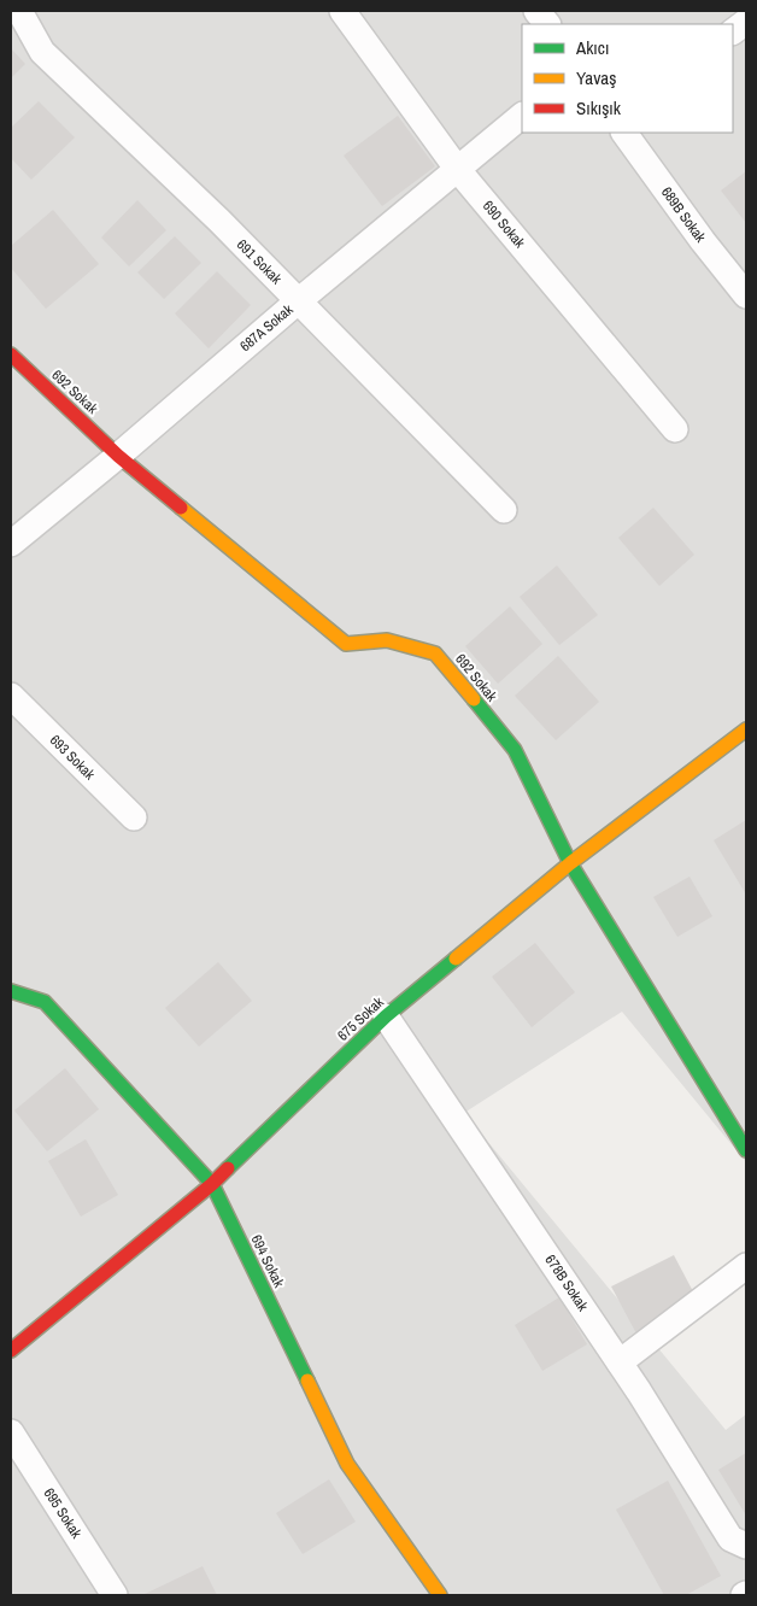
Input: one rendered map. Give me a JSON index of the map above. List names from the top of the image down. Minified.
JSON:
{"streets":{"street":["689B Sokak","690 Sokak","691 Sokak","687A Sokak","692 Sokak","693 Sokak","675 Sokak","694 Sokak","678B Sokak","695 Sokak"]},"crossings":[["690 Sokak","687A Sokak"],["691 Sokak","687A Sokak"],["687A Sokak","692 Sokak"],["692 Sokak","675 Sokak"],["675 Sokak","694 Sokak"],["675 Sokak","678B Sokak"]],"legend":["Akıcı","Yavaş","Sıkışık"]}
